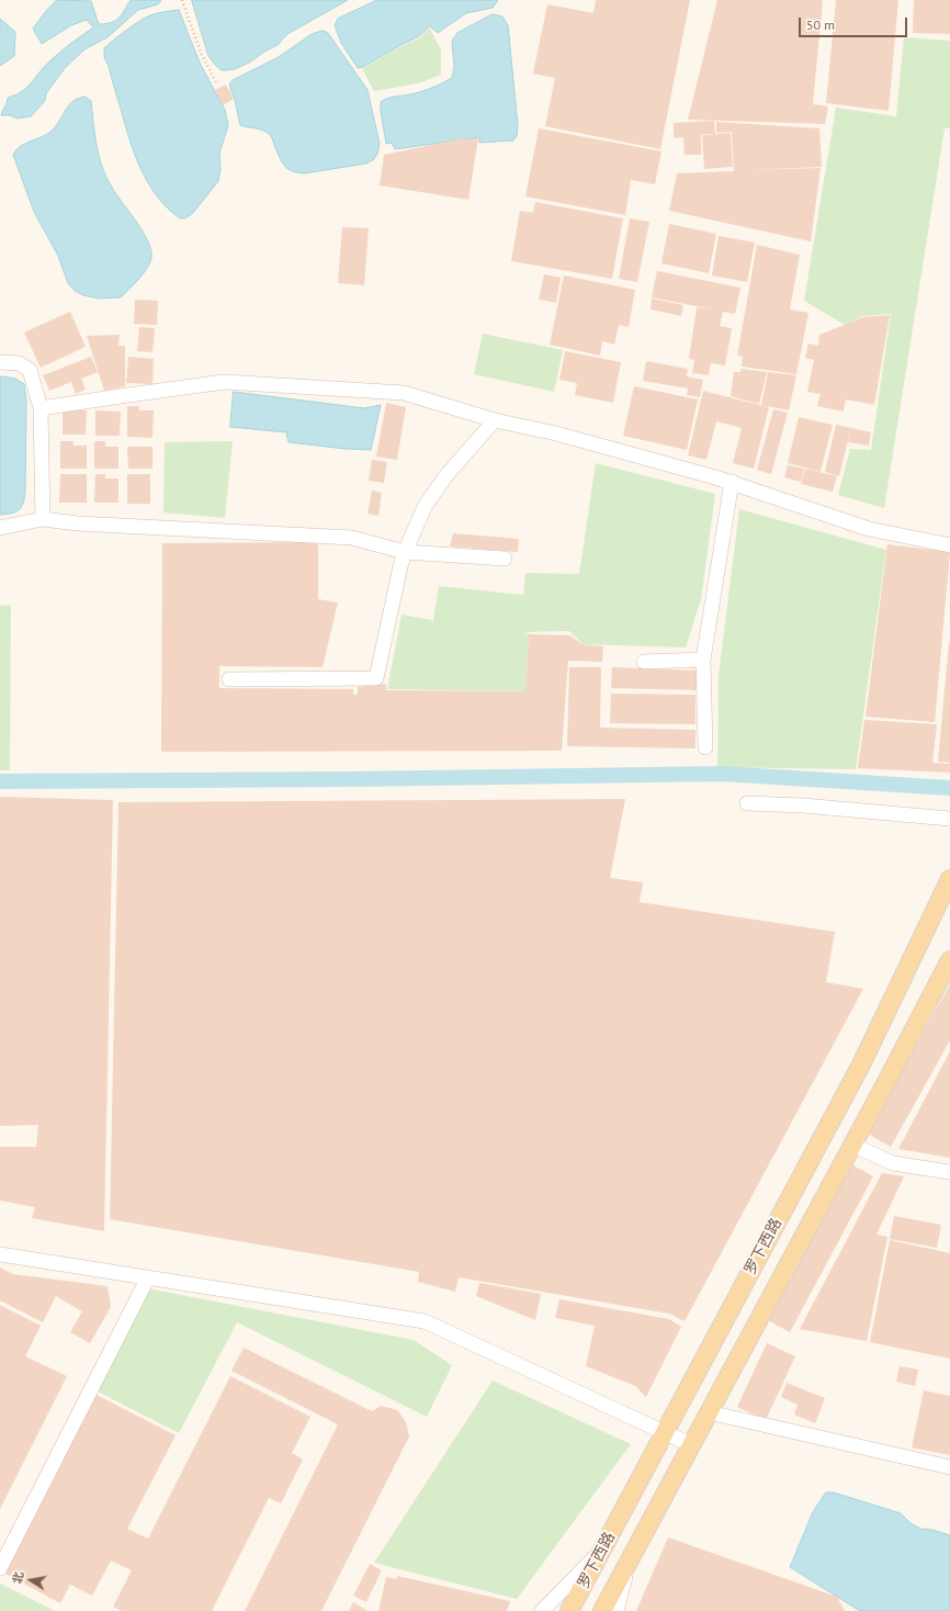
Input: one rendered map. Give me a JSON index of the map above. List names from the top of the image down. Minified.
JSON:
{"streets":{"main road":["罗下西路"]},"scale_bar":"50 m","north":"left"}
